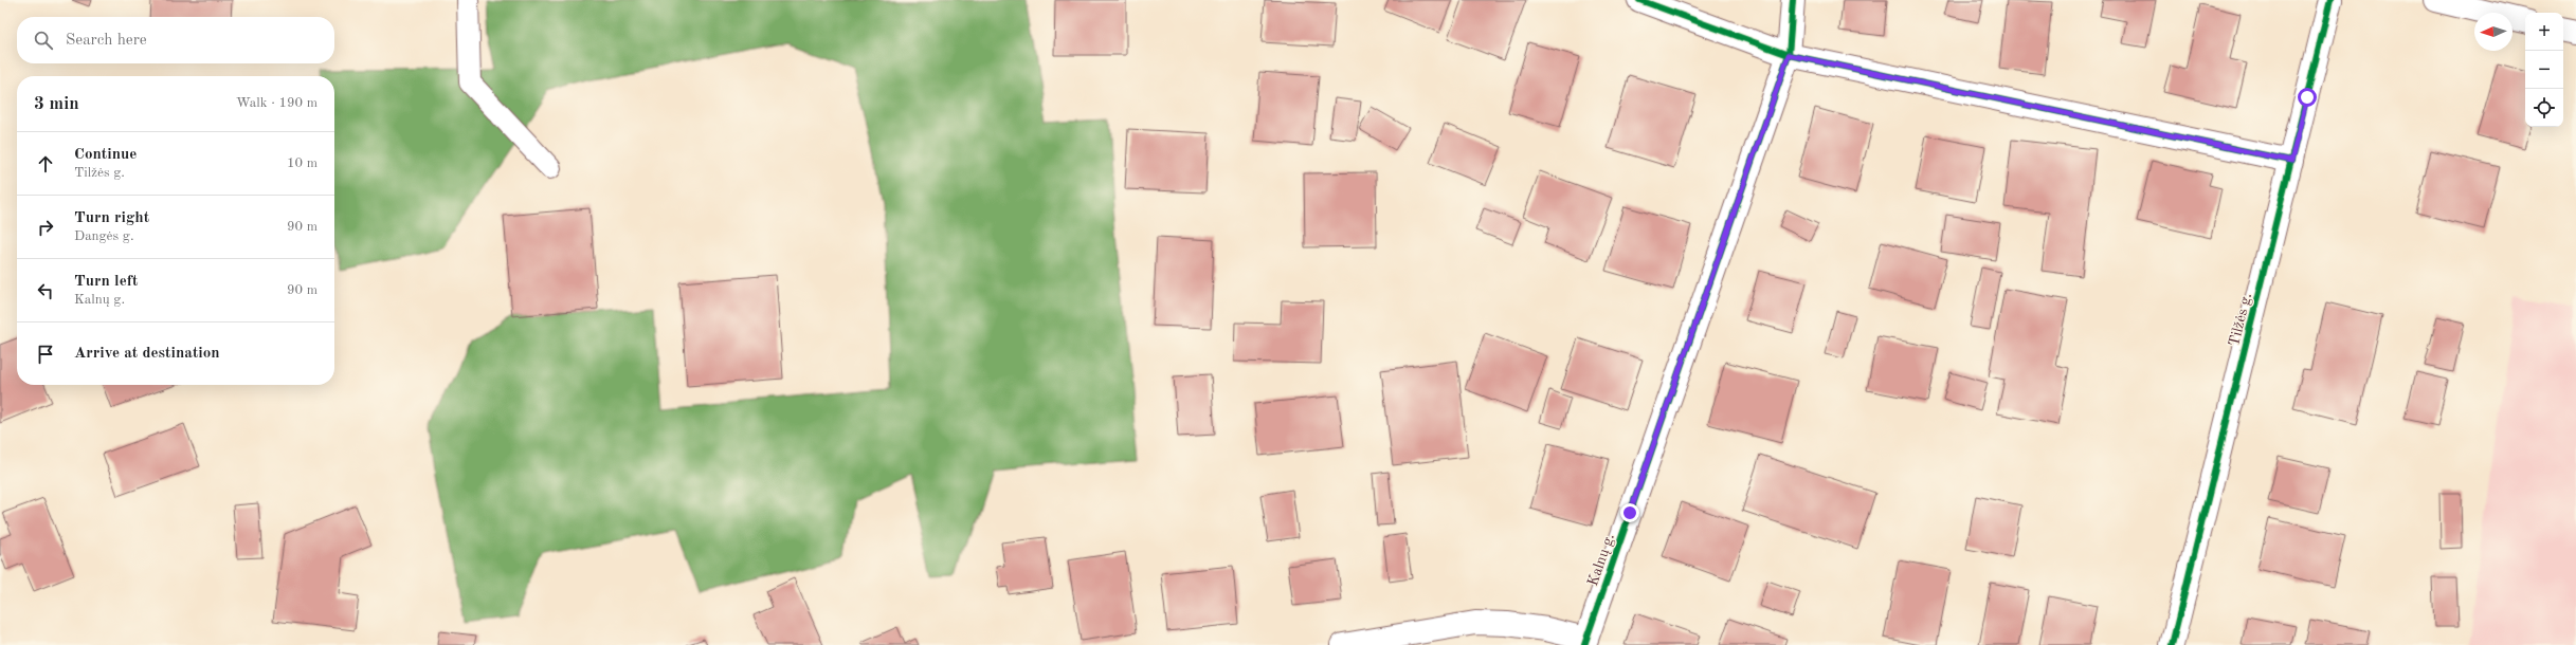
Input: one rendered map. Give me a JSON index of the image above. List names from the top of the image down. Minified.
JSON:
{"streets":{"street":["Tilžės g.","Kalnų g."]},"north":"left","page":{"map_buttons":["+","−"],"search":"Search here","heading":["3 min","Walk · 190 m"],"list":[["Continue","Tilžės g.","10 m"],["Turn right","Dangės g.","90 m"],["Turn left","Kalnų g.","90 m"],"Arrive at destination"]}}
